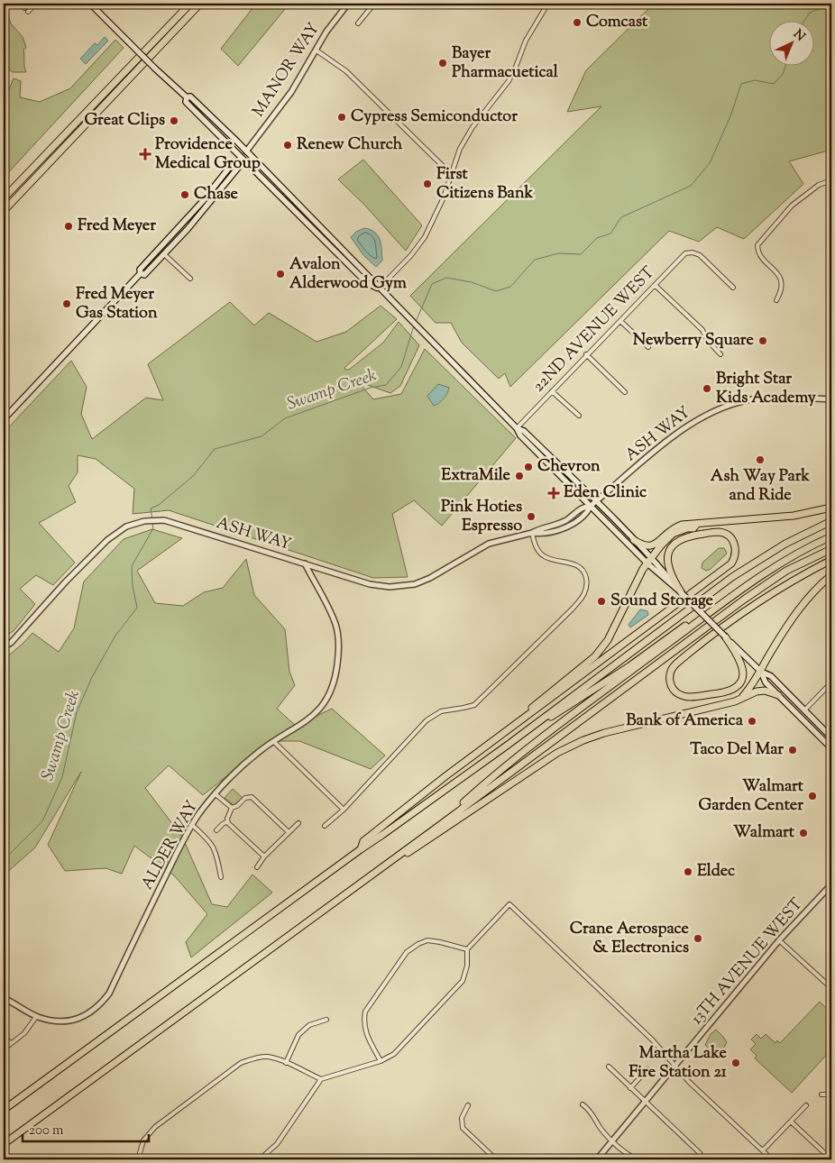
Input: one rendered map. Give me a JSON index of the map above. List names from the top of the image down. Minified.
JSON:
{"streets":{"street":["MANOR WAY","22ND AVENUE WEST","ASH WAY","ALDER WAY","13TH AVENUE WEST"]},"crossings":[["ASH WAY","ALDER WAY"]],"water":["Swamp Creek"],"places":{"other":["Comcast","Bayer Pharmacuetical","Cypress Semiconductor","Great Clips","Renew Church","First Citizens Bank","Chase","Fred Meyer","Avalon Alderwood Gym","Fred Meyer Gas Station","Newberry Square","Bright Star Kids Academy","Ash Way Park and Ride","Chevron","ExtraMile","Pink Hoties Espresso","Sound Storage","Bank of America","Taco Del Mar","Walmart Garden Center","Walmart","Eldec","Crane Aerospace & Electronics","Martha Lake Fire Station 21"],"health":["Providence Medical Group","Eden Clinic"]},"scale_bar":"200 m","north":"top right"}
